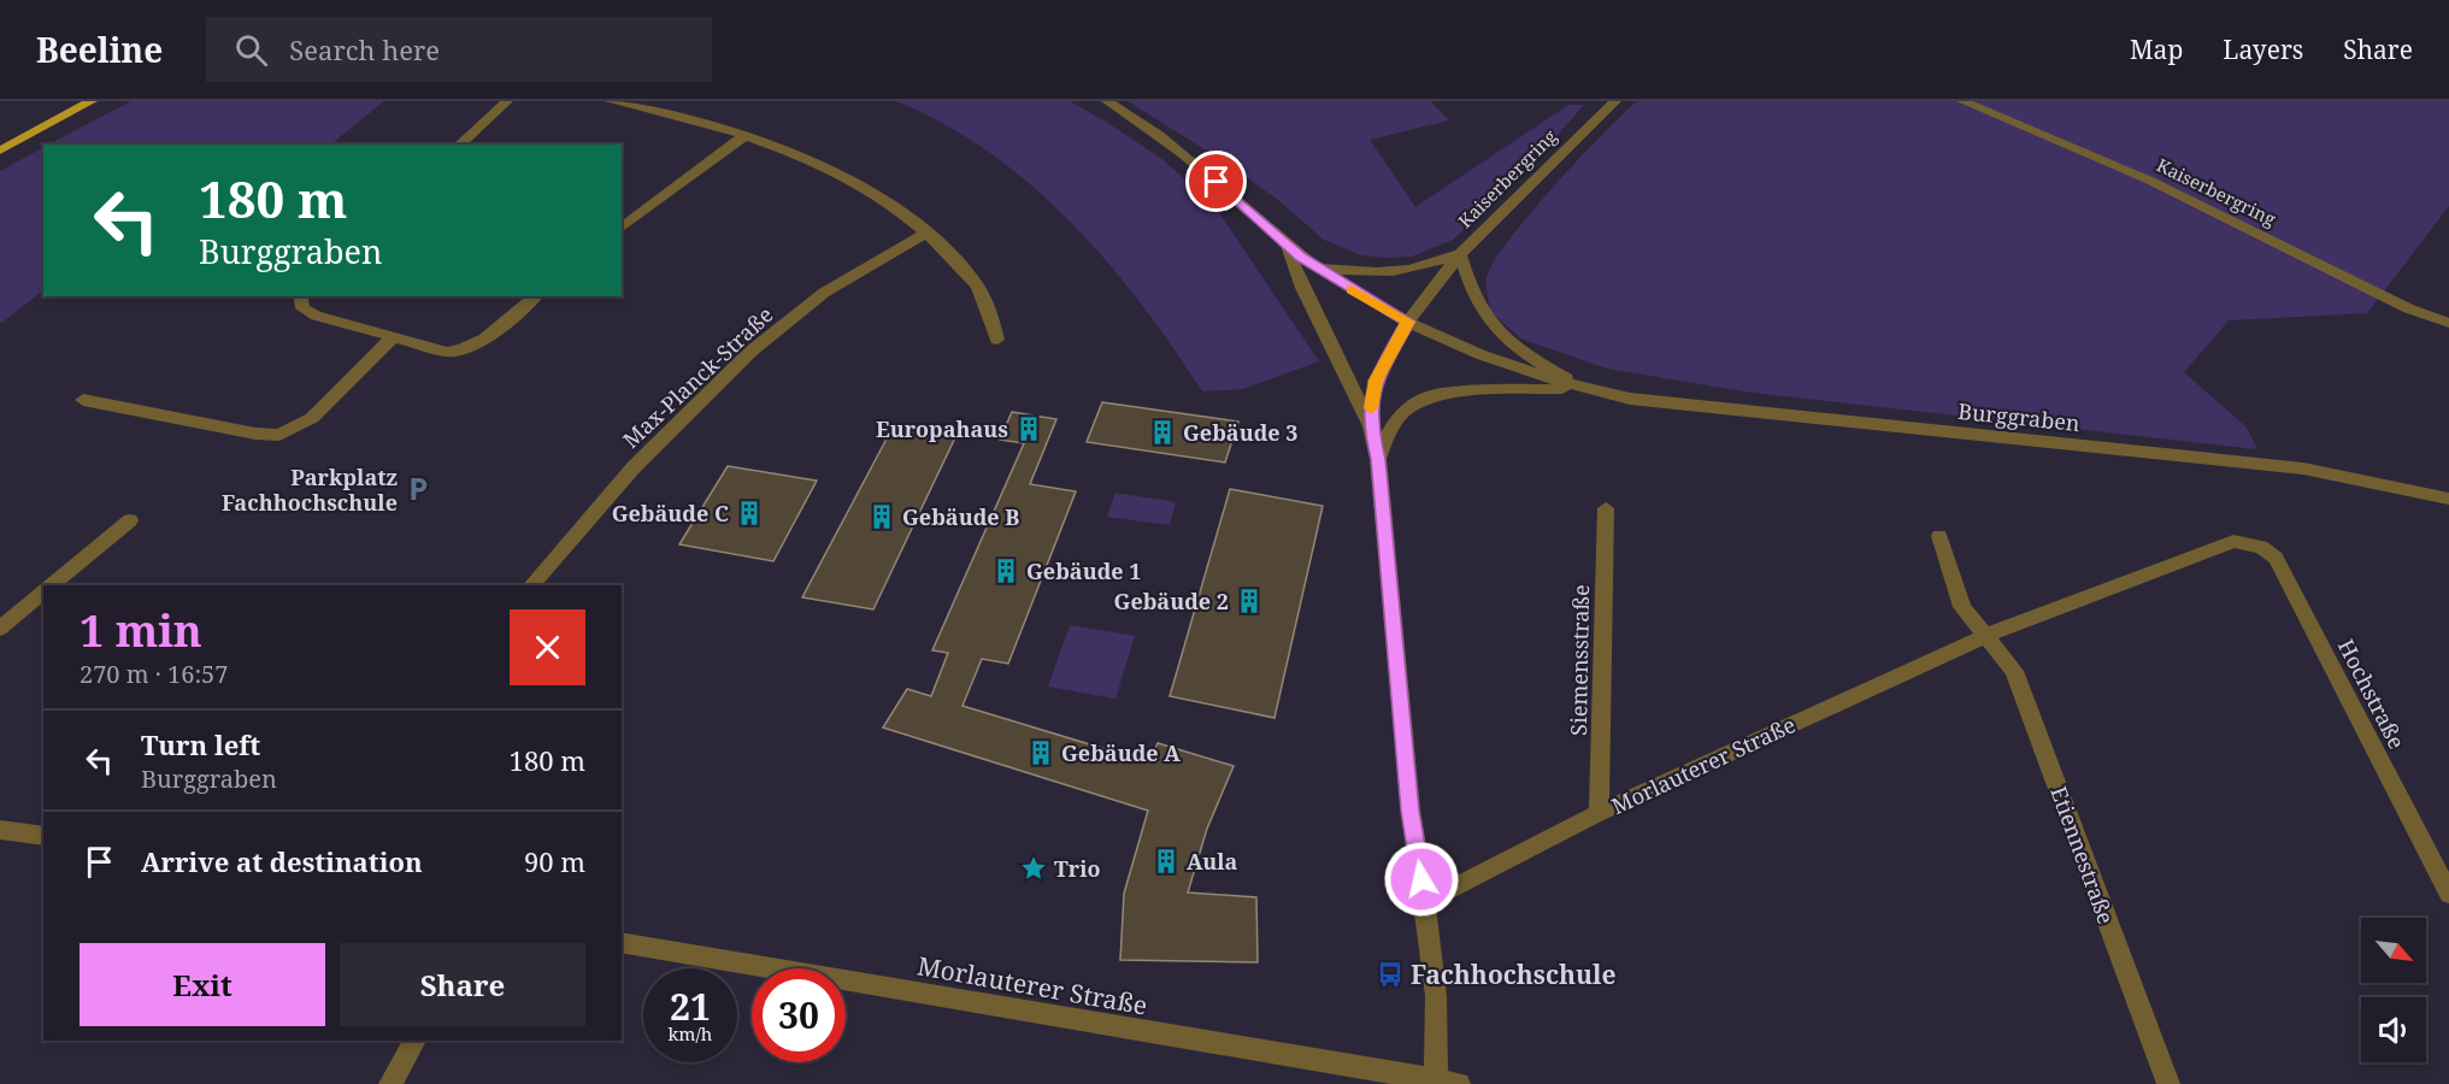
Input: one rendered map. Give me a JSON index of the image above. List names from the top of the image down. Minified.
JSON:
{"streets":{"street":["Kaiserbergring","Max-Planck-Straße","Burggraben","Siemensstraße","Hochstraße","Morlauterer Straße","Etiennestraße"]},"crossings":[["Kaiserbergring","Burggraben"],["Siemensstraße","Morlauterer Straße"],["Hochstraße","Morlauterer Straße"],["Morlauterer Straße","Etiennestraße"]],"places":{"building":["Europahaus","Gebäude 3","Gebäude C","Gebäude B","Gebäude 1","Gebäude 2","Gebäude A","Aula"],"parking":["Parkplatz Fachhochschule"],"place":["Trio"],"bus stop":["Fachhochschule"]},"north":"bottom right","page":{"header":"Beeline","search":"Search here","nav":["Map","Layers","Share"],"turn":["180 m","Burggraben"],"heading":["1 min","270 m · 16:57"],"list":[{"name":"Turn left","note":"Burggraben","value":"180 m"},{"name":"Arrive at destination","value":"90 m"}],"buttons":["Exit","Share"],"speed":"21 km/h","limit":"30"}}
